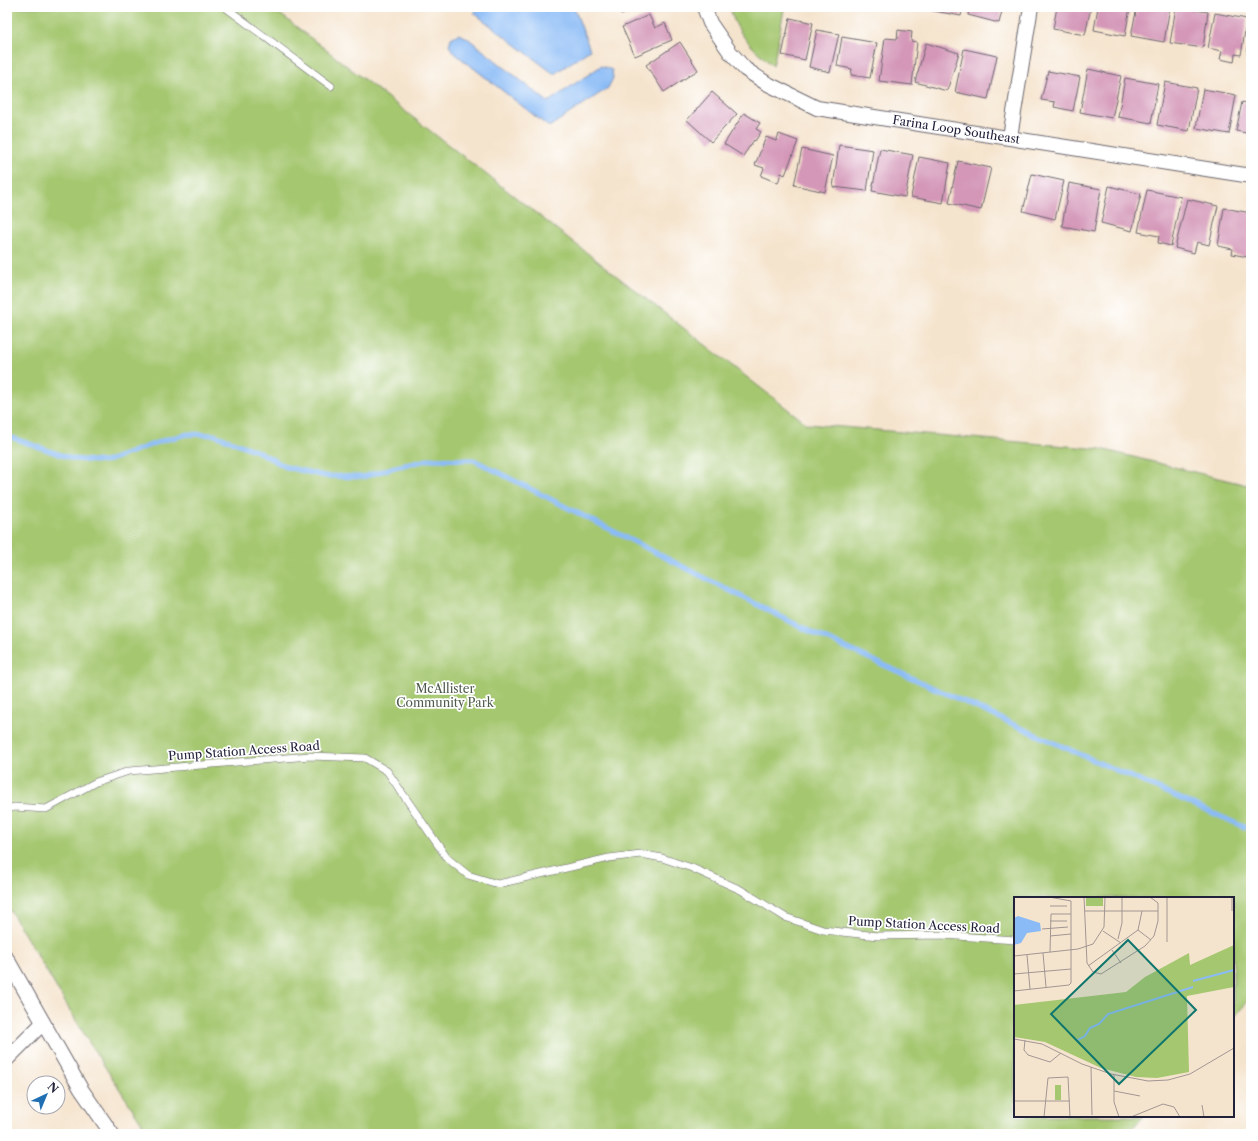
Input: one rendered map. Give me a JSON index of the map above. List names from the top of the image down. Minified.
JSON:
{"streets":{"street":["Farina Loop Southeast"],"lane":["Pump Station Access Road"]},"parks":["McAllister Community Park"],"north":"top right"}
